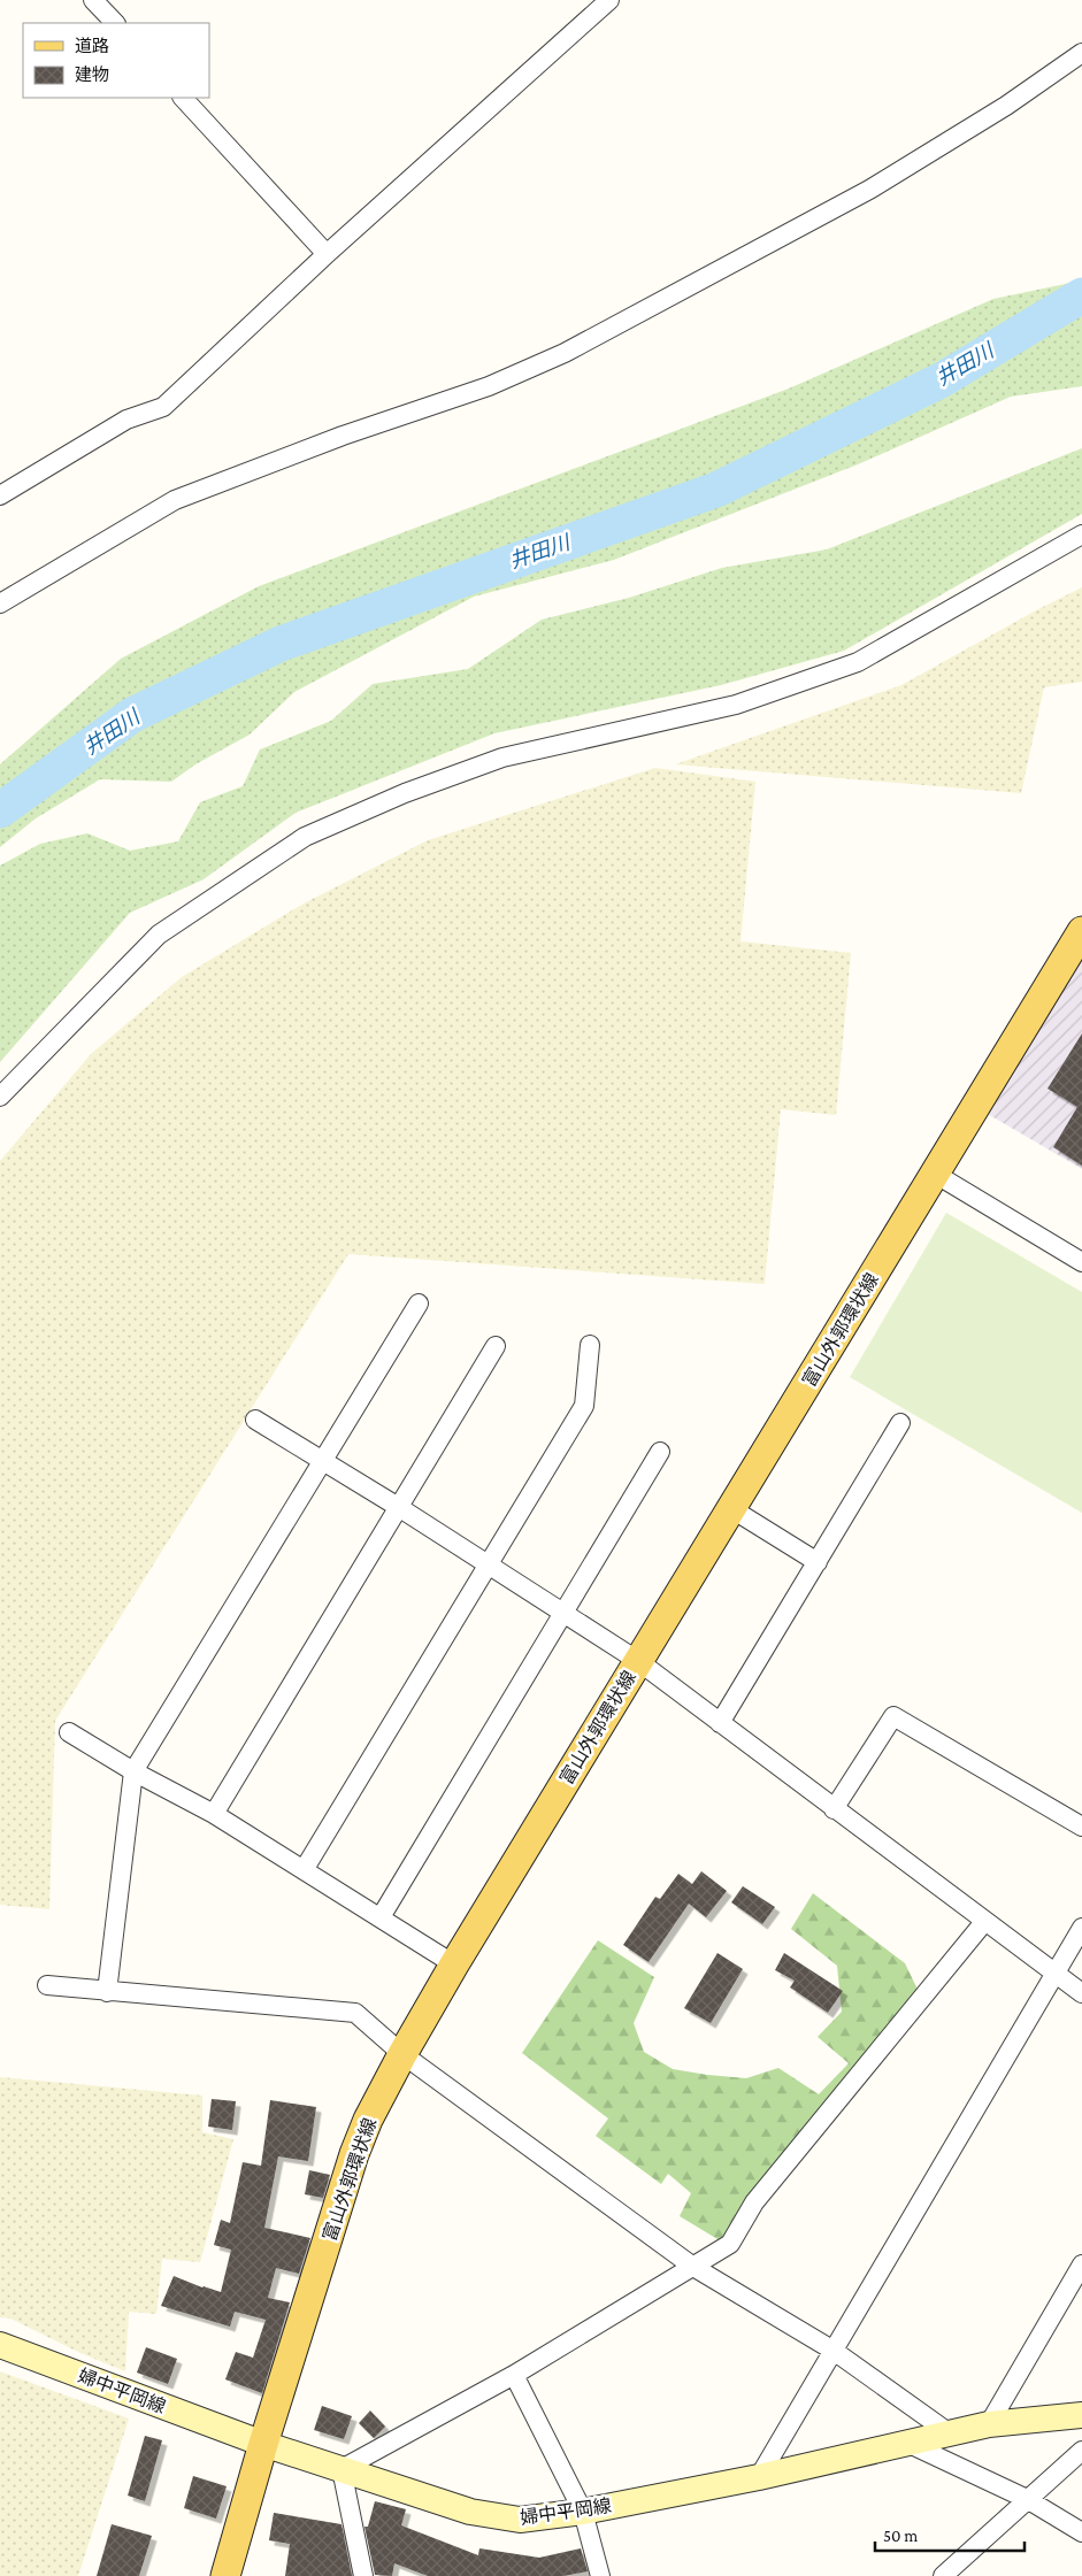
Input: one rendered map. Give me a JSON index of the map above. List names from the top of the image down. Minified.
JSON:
{"streets":{"main road":["富山外郭環状線","婦中平岡線"]},"crossings":[["富山外郭環状線","婦中平岡線"]],"water":["井田川"],"legend":["道路","建物"],"scale_bar":"50 m"}
